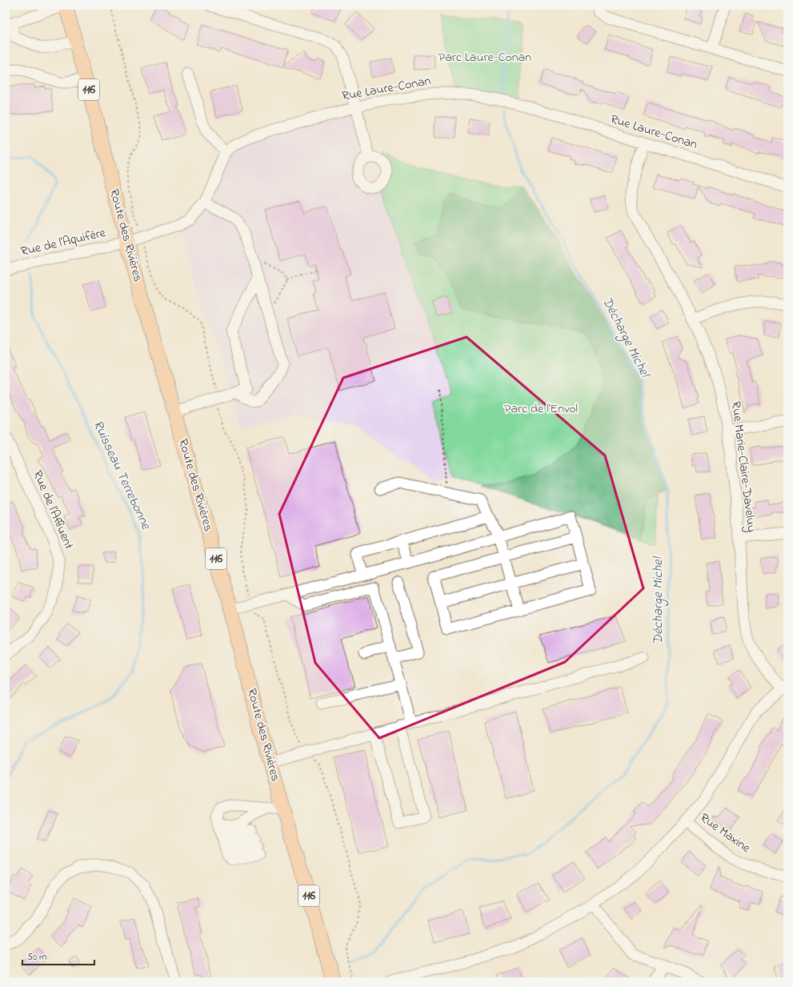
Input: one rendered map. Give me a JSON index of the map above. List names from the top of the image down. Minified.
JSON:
{"streets":{"main road":["116","Route des Rivières"],"street":["Rue Laure-Conan","Rue de l'Aquifère","Rue Marie-Claire-Daveluy","Rue de l'Affluent","Rue Maxine"]},"crossings":[["Rue Laure-Conan","Route des Rivières"],["Rue Laure-Conan","Rue de l'Aquifère"],["Rue Laure-Conan","Rue Marie-Claire-Daveluy"],["Route des Rivières","Rue de l'Aquifère"]],"water":["Décharge Michel","Ruisseau Terrebonne"],"parks":["Parc Laure-Conan","Parc de l'Envol"],"scale_bar":"50 m"}
